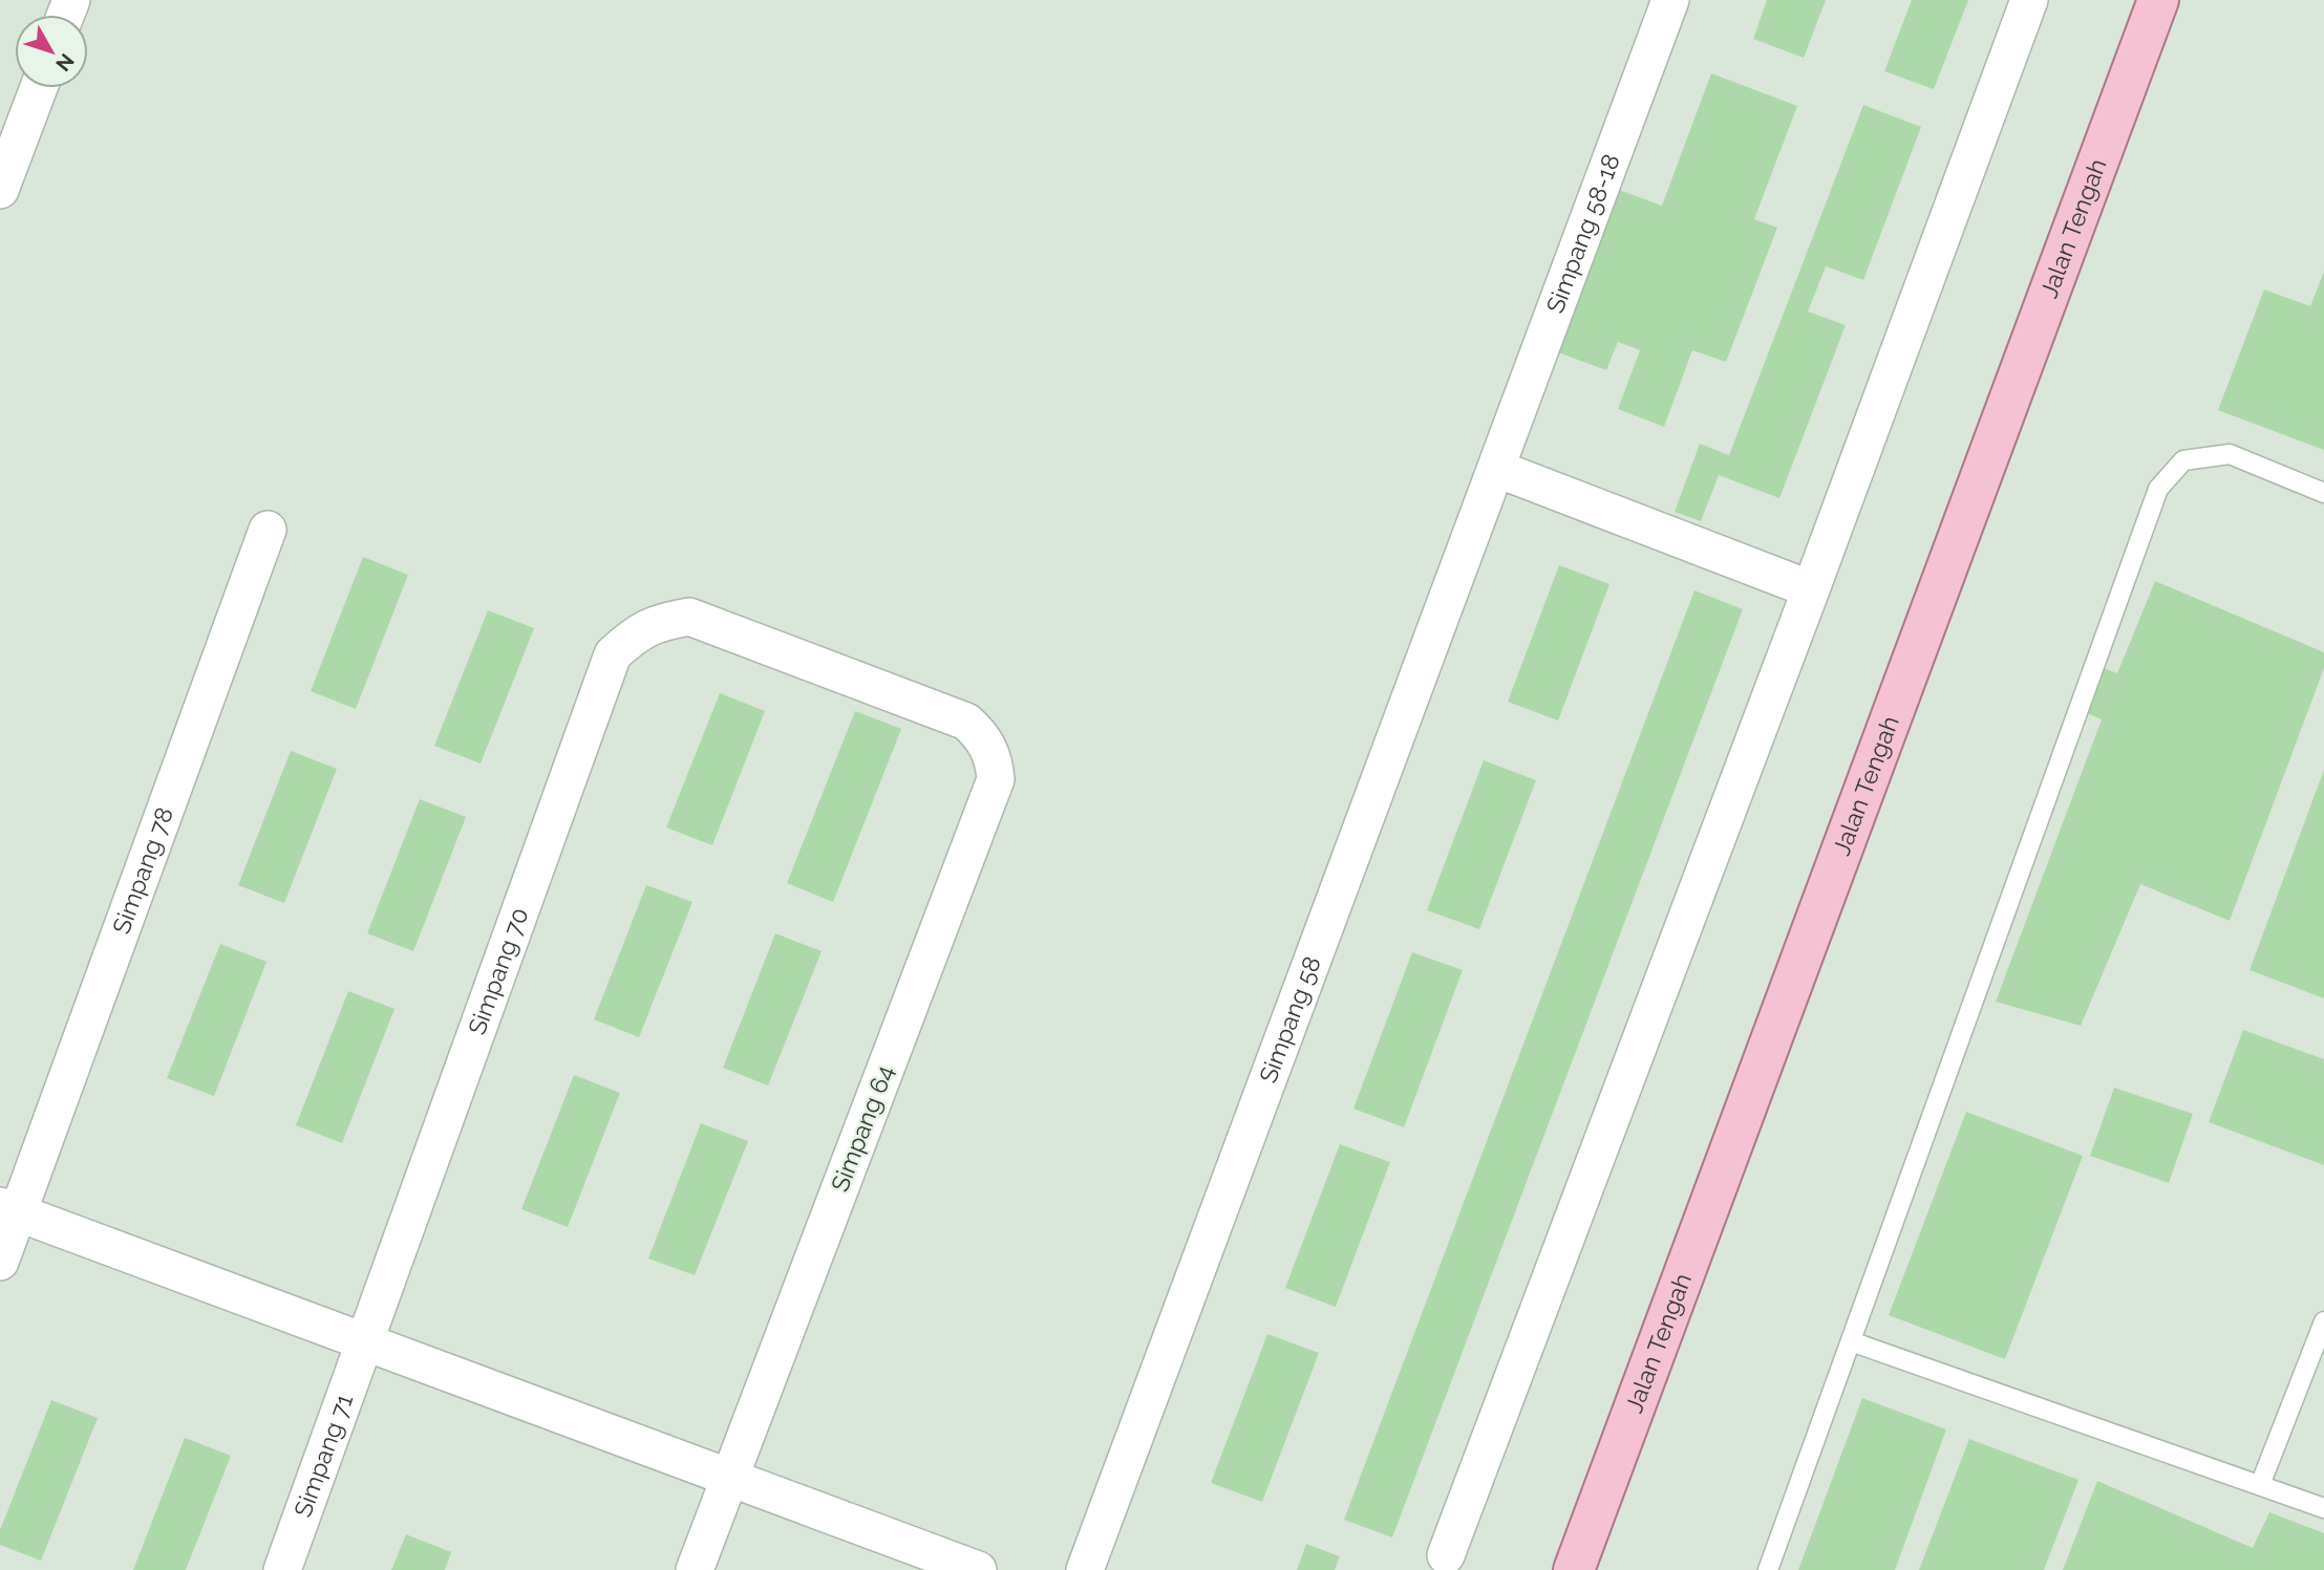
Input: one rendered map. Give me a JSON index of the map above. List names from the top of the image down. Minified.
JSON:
{"streets":{"main road":["Jalan Tengah"],"street":["Simpang 58-18","Simpang 78","Simpang 70","Simpang 58","Simpang 64","Simpang 71"]},"crossings":[["Simpang 58-18","Simpang 58"],["Simpang 70","Simpang 64"],["Simpang 70","Simpang 71"]],"north":"bottom right"}
